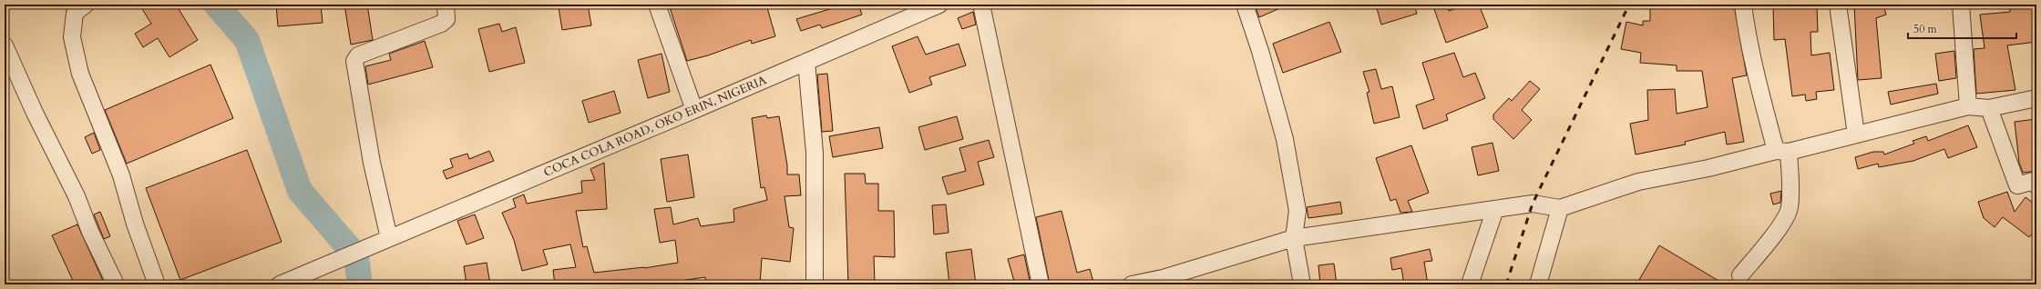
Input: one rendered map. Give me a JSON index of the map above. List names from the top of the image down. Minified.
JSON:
{"streets":{"street":["COCA COLA ROAD, OKO ERIN, NIGERIA"]},"scale_bar":"50 m"}
